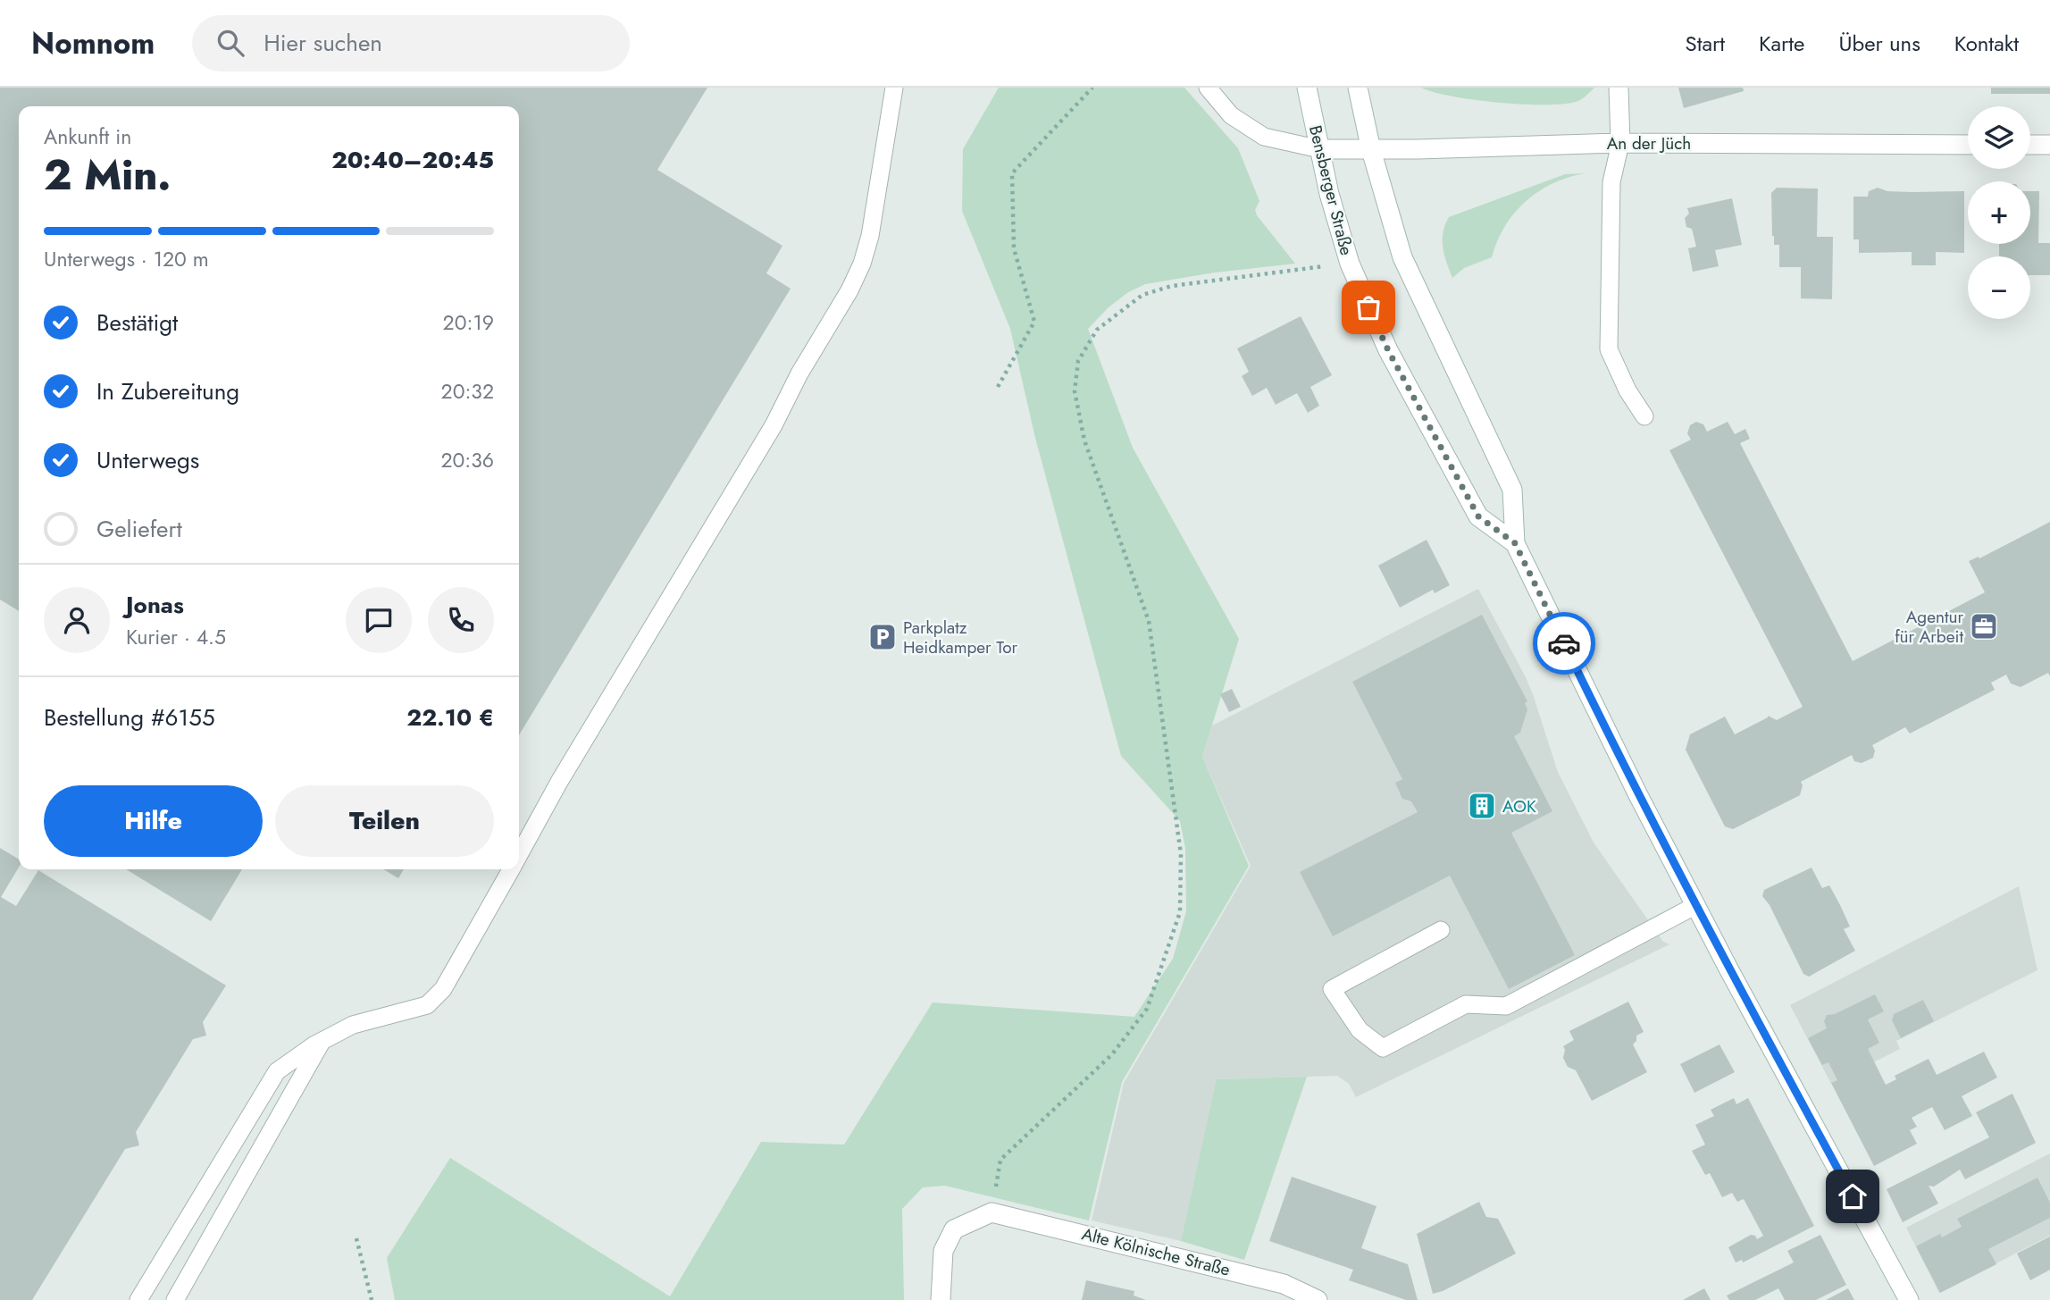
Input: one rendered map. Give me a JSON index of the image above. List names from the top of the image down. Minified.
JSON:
{"streets":{"main road":["An der Jüch","Bensberger Straße","Alte Kölnische Straße"]},"crossings":[["An der Jüch","Bensberger Straße"]],"places":{"office":["Agentur für Arbeit"],"parking":["Parkplatz Heidkamper Tor"],"building":["AOK"]},"page":{"header":"Nomnom","search":"Hier suchen","nav":["Start","Karte","Über uns","Kontakt"],"map_buttons":["+","−"],"heading":["2 Min.","Ankunft in","20:40–20:45"],"panel":["Jonas","Kurier · 4.5","Bestellung #6155","22.10 €"],"bar":"Unterwegs · 120 m","list":[["Bestätigt","20:19"],["In Zubereitung","20:32"],["Unterwegs","20:36"],"Geliefert"],"buttons":["Hilfe","Teilen"]}}
